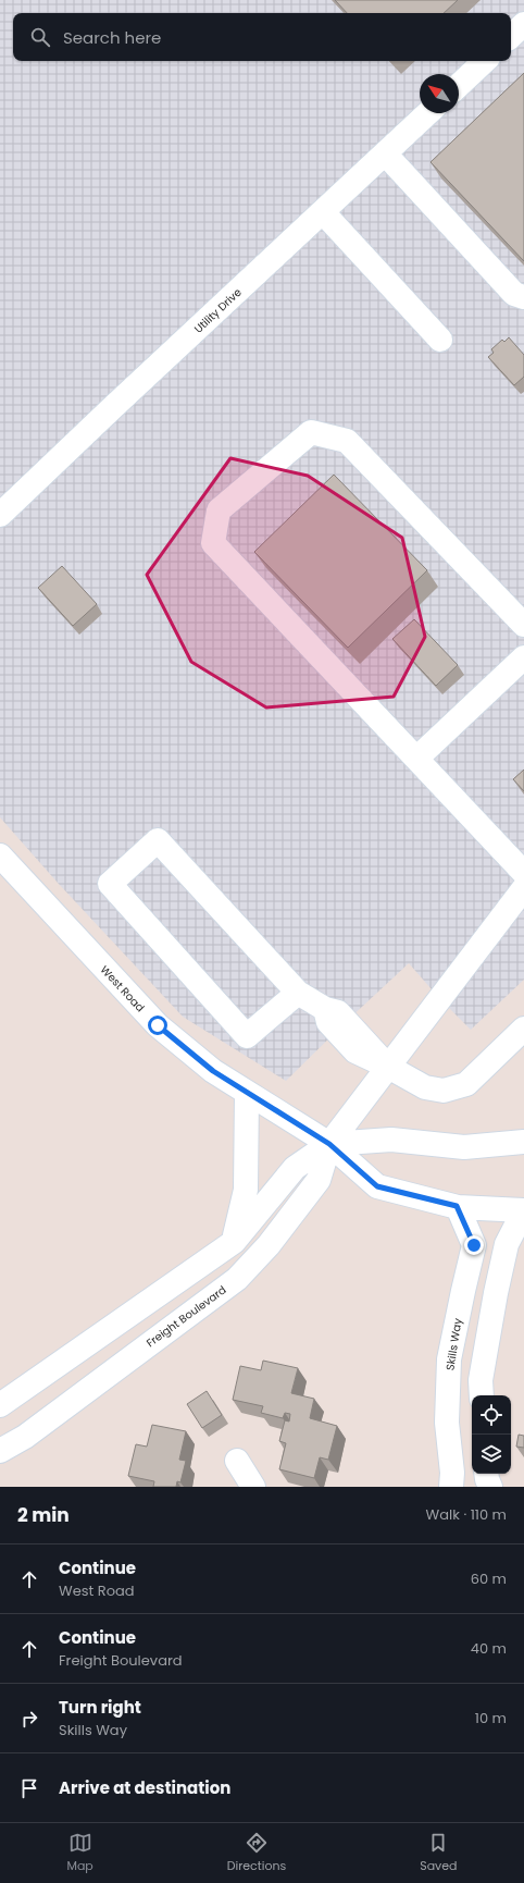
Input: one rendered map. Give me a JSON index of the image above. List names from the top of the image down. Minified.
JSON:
{"streets":{"lane":["Utility Drive","West Road","Freight Boulevard","Skills Way"]},"crossings":[["West Road","Freight Boulevard"]],"north":"top left","page":{"search":"Search here","heading":["2 min","Walk · 110 m"],"list":[["Continue","West Road","60 m"],["Continue","Freight Boulevard","40 m"],["Turn right","Skills Way","10 m"],"Arrive at destination"],"nav":["Map","Directions","Saved"]}}
